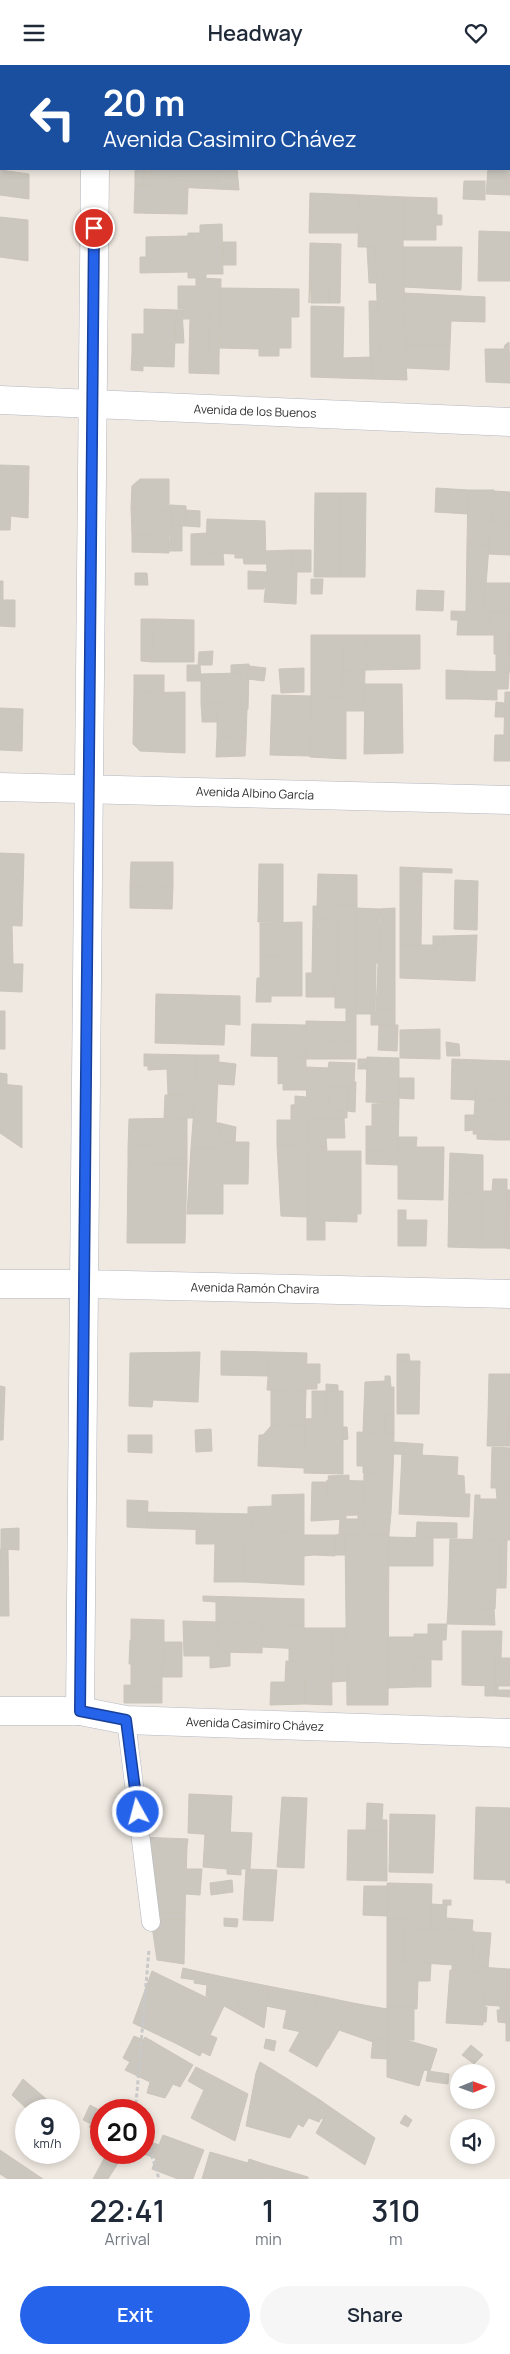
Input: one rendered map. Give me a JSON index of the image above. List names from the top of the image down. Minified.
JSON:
{"streets":{"street":["Avenida de los Buenos","Avenida Albino García","Avenida Ramón Chavira","Avenida Casimiro Chávez"]},"north":"right","page":{"header":"Headway","turn":["20 m","Avenida Casimiro Chávez"],"speed":"9 km/h","limit":"20","eta":["22:41","Arrival","1","min","310","m"],"buttons":["Exit","Share"]}}
